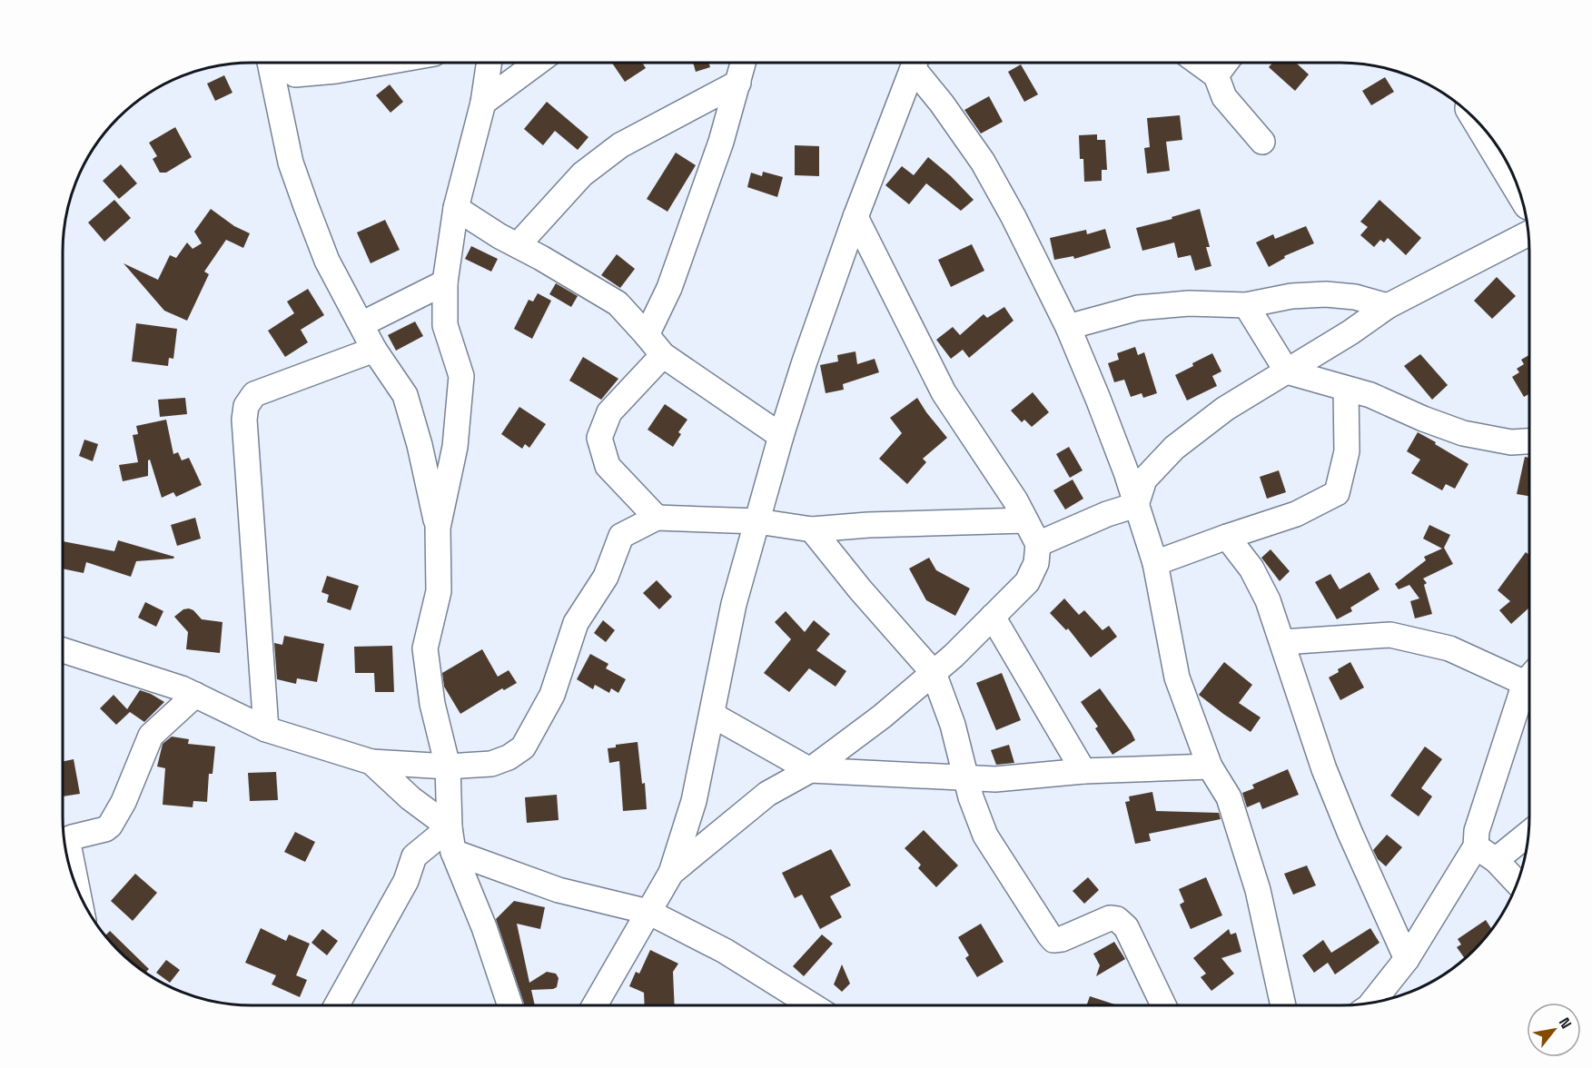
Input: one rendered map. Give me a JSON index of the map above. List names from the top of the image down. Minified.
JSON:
{"north":"top right"}
